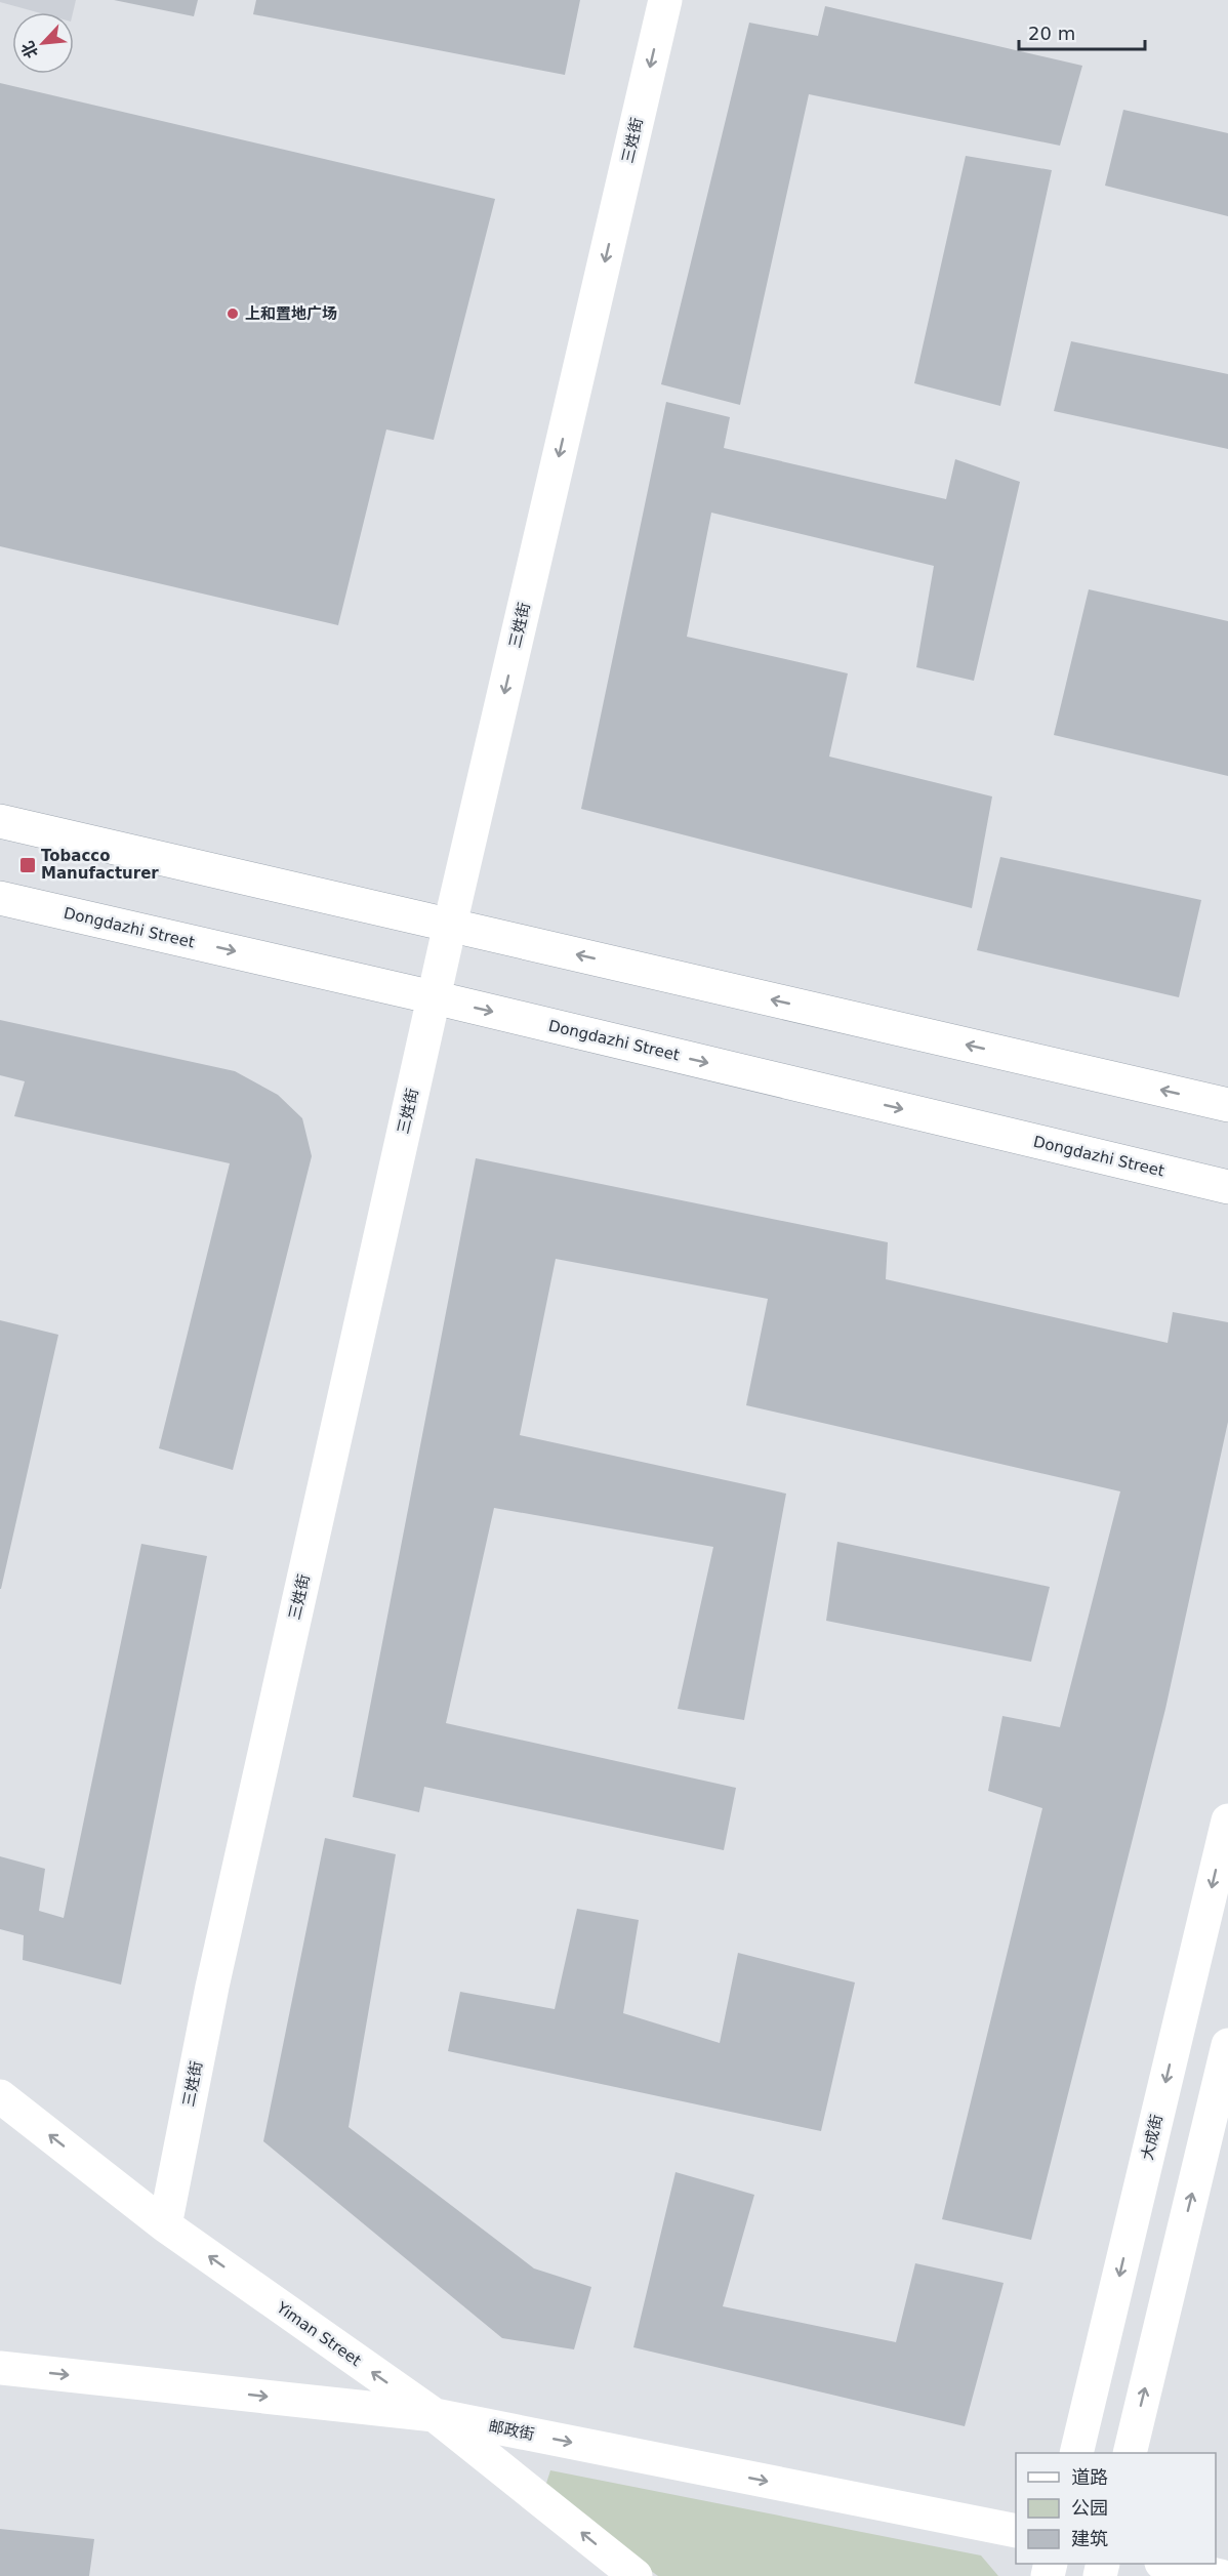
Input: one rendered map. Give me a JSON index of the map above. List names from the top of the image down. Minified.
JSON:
{"streets":{"main road":["三姓街","Dongdazhi Street","大成街","Yiman Street","邮政街"]},"crossings":[["三姓街","Dongdazhi Street"],["三姓街","Yiman Street"],["Yiman Street","邮政街"]],"one_way":["三姓街","Yiman Street","邮政街"],"places":{"other":["上和置地广场"],"transit":["Tobacco Manufacturer"]},"legend":["道路","公园","建筑"],"scale_bar":"20 m","north":"bottom left"}
